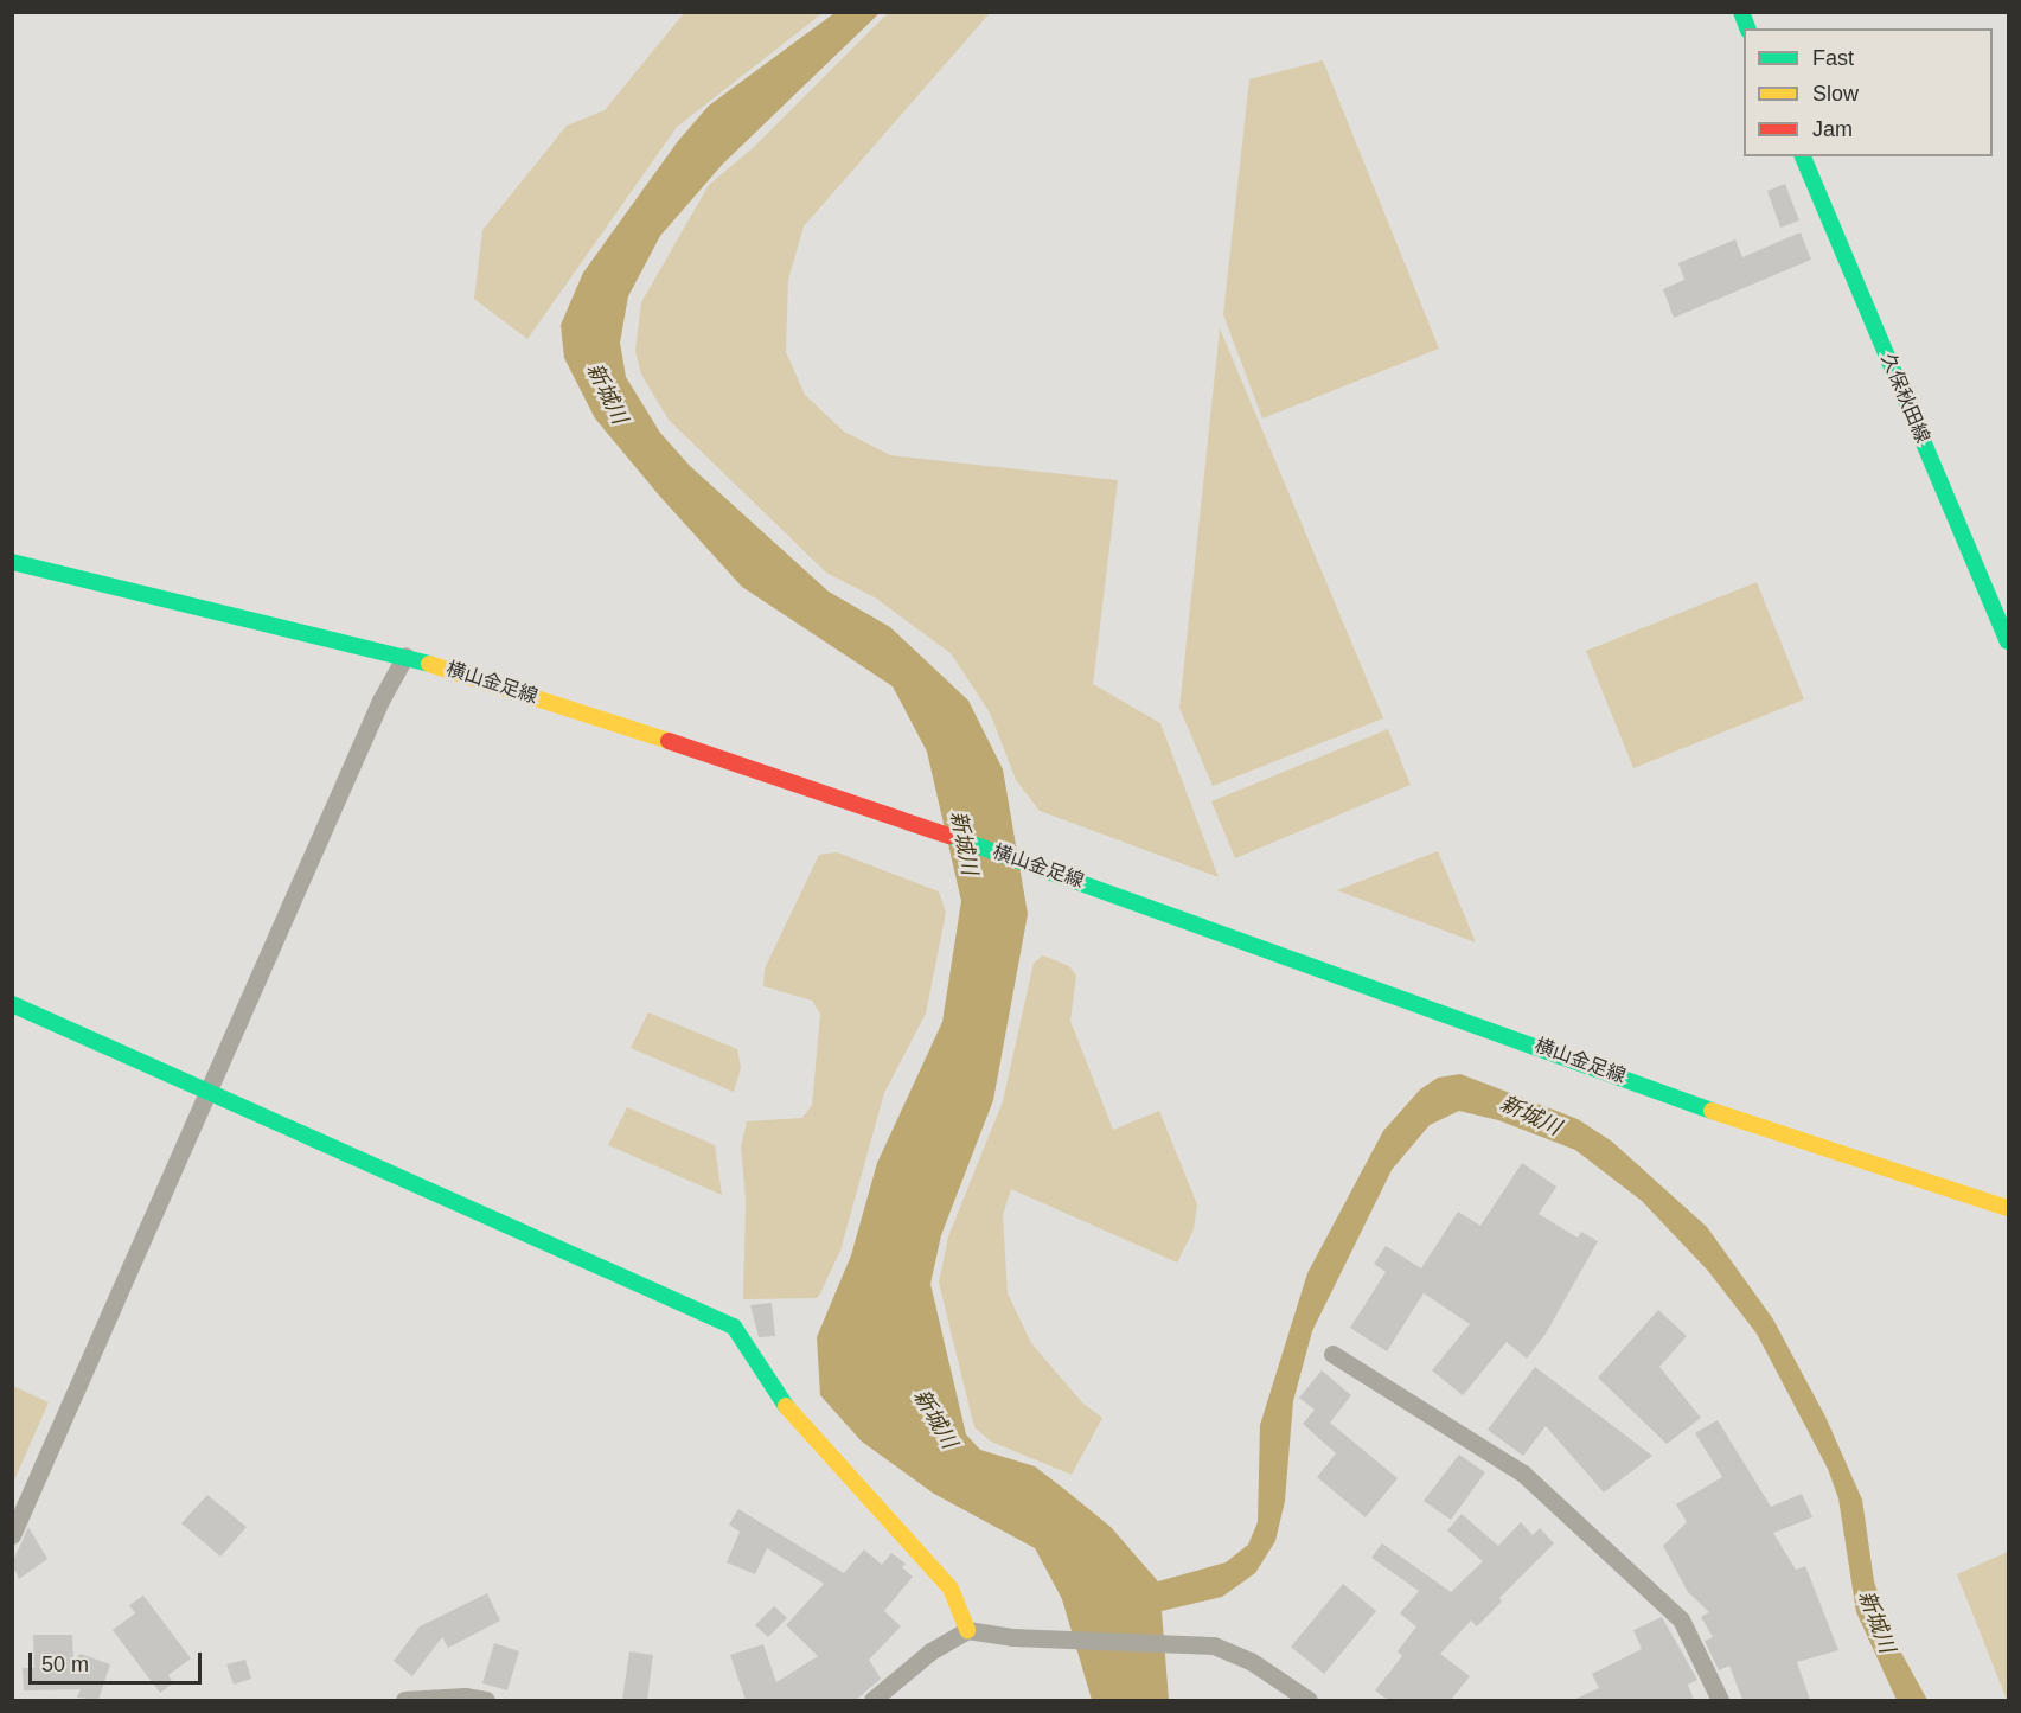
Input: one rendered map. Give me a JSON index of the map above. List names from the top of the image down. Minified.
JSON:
{"streets":{"street":["久保秋田線","横山金足線"]},"water":["新城川"],"legend":["Fast","Slow","Jam"],"scale_bar":"50 m"}
